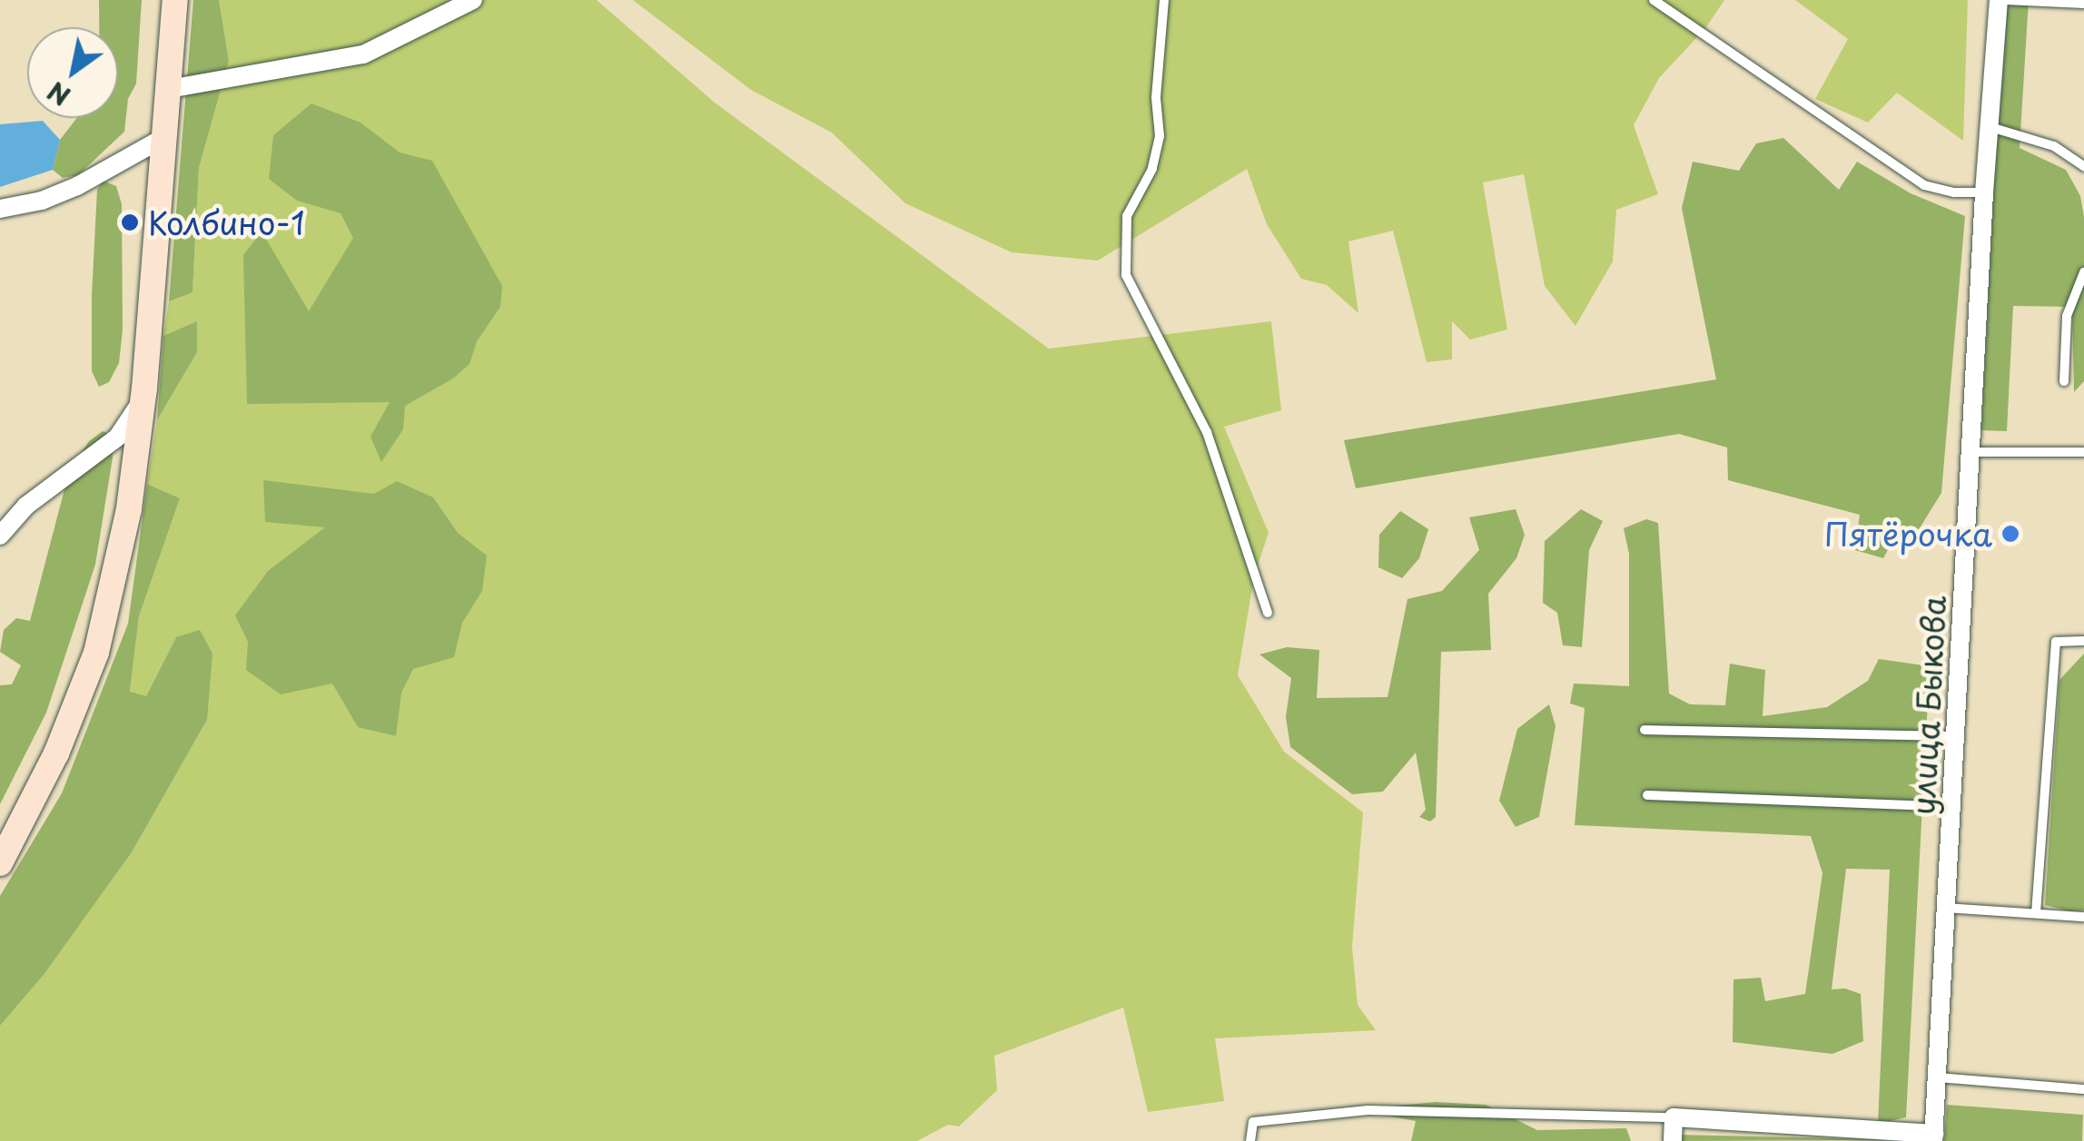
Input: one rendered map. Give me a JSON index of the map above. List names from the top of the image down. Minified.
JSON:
{"streets":{"street":["улица Быкова"]},"places":["Колбино-1","Пятёрочка"],"north":"bottom left"}
